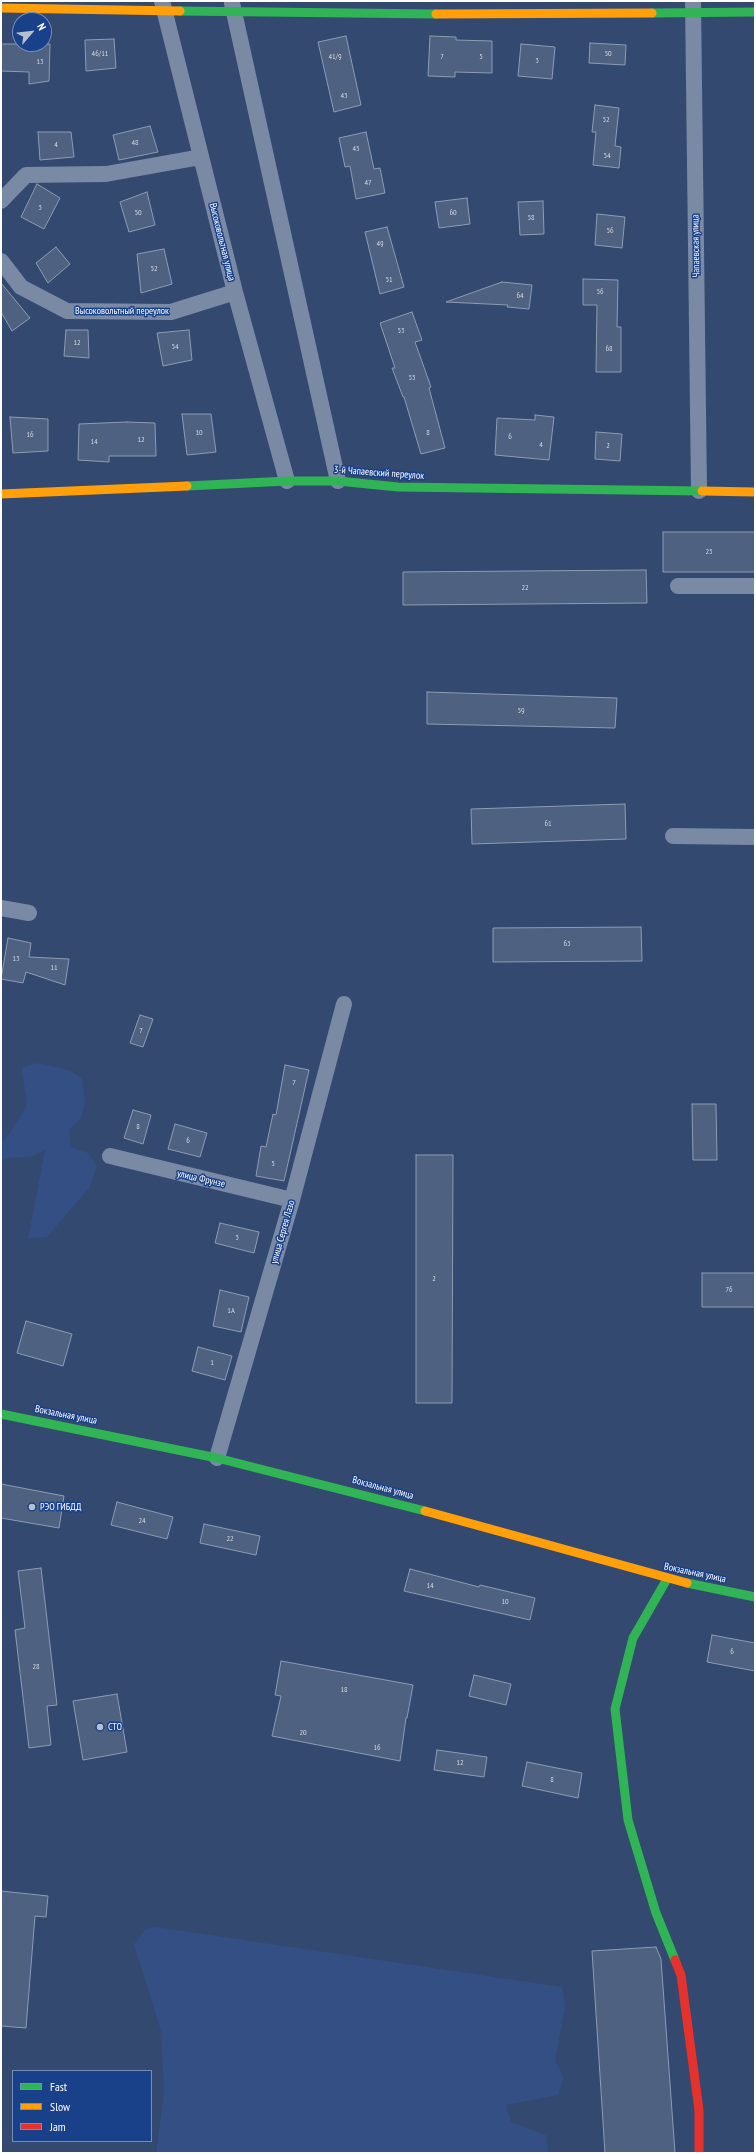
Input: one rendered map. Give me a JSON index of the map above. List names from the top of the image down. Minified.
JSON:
{"streets":{"street":["Высоковольтная улица","Чапаевская улица","Высоковольтный переулок","3-й Чапаевский переулок","улица Фрунзе","улица Сергея Лазо","Вокзальная улица"]},"crossings":[["Высоковольтная улица","Высоковольтный переулок"],["Высоковольтная улица","3-й Чапаевский переулок"],["Чапаевская улица","3-й Чапаевский переулок"],["улица Фрунзе","улица Сергея Лазо"],["улица Сергея Лазо","Вокзальная улица"]],"places":["РЭО ГИБДД","СТО"],"house_numbers":["46/11","50","41/9","7","5","3","13","43","52","48","4","45","54","47","3","50","60","58","56","49","52","51","56","64","53","12","54","68","55","10","8","16","6","12","14","4","2","23","22","59","61","63","13","11","7","7","8","6","5","3","2","76","1А","1","24","22","14","10","6","28","18","20","16","12","8"],"legend":["Fast","Slow","Jam"],"north":"top right"}
